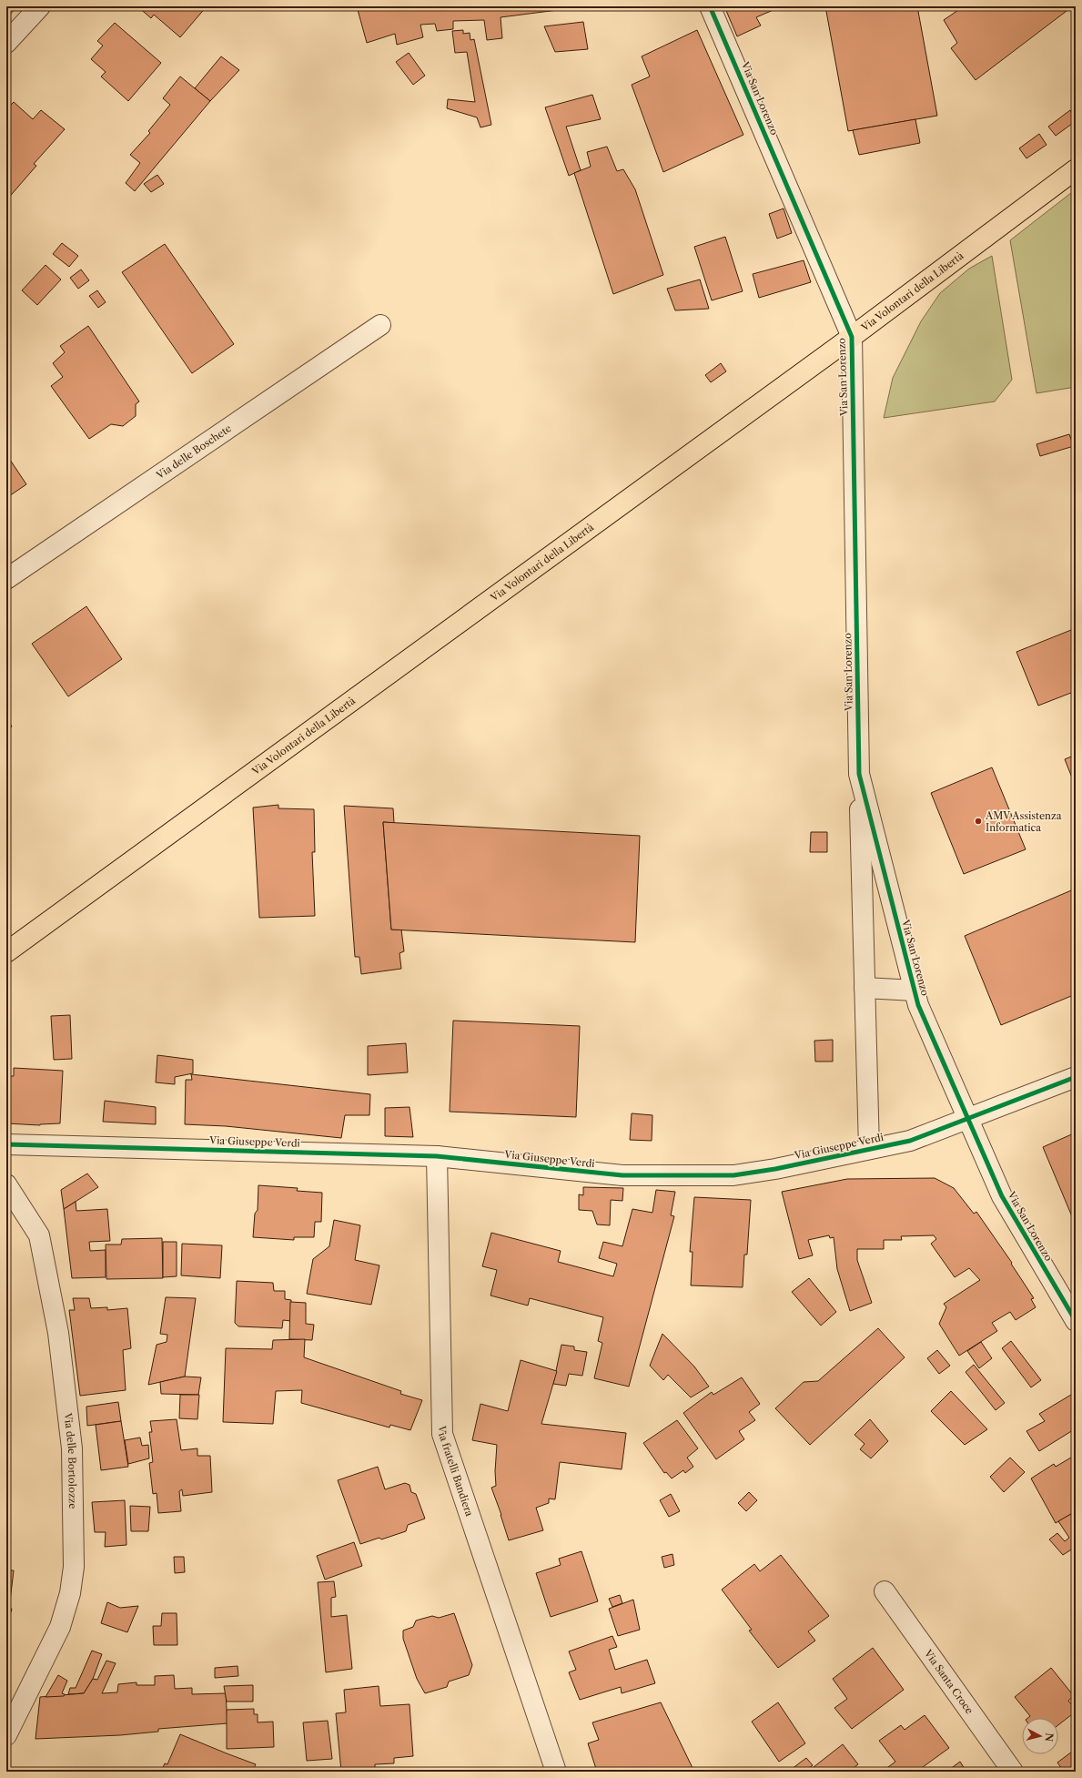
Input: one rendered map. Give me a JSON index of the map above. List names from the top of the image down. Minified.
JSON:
{"streets":{"main road":["Via Volontari della Libertà"],"street":["Via San Lorenzo","Via delle Boschete","Via Giuseppe Verdi","Via delle Bortolozze","Via fratelli Bandiera","Via Santa Croce"]},"crossings":[["Via San Lorenzo","Via Volontari della Libertà"],["Via San Lorenzo","Via Giuseppe Verdi"],["Via Giuseppe Verdi","Via fratelli Bandiera"]],"places":["AMV Assistenza Informatica"],"north":"right"}
